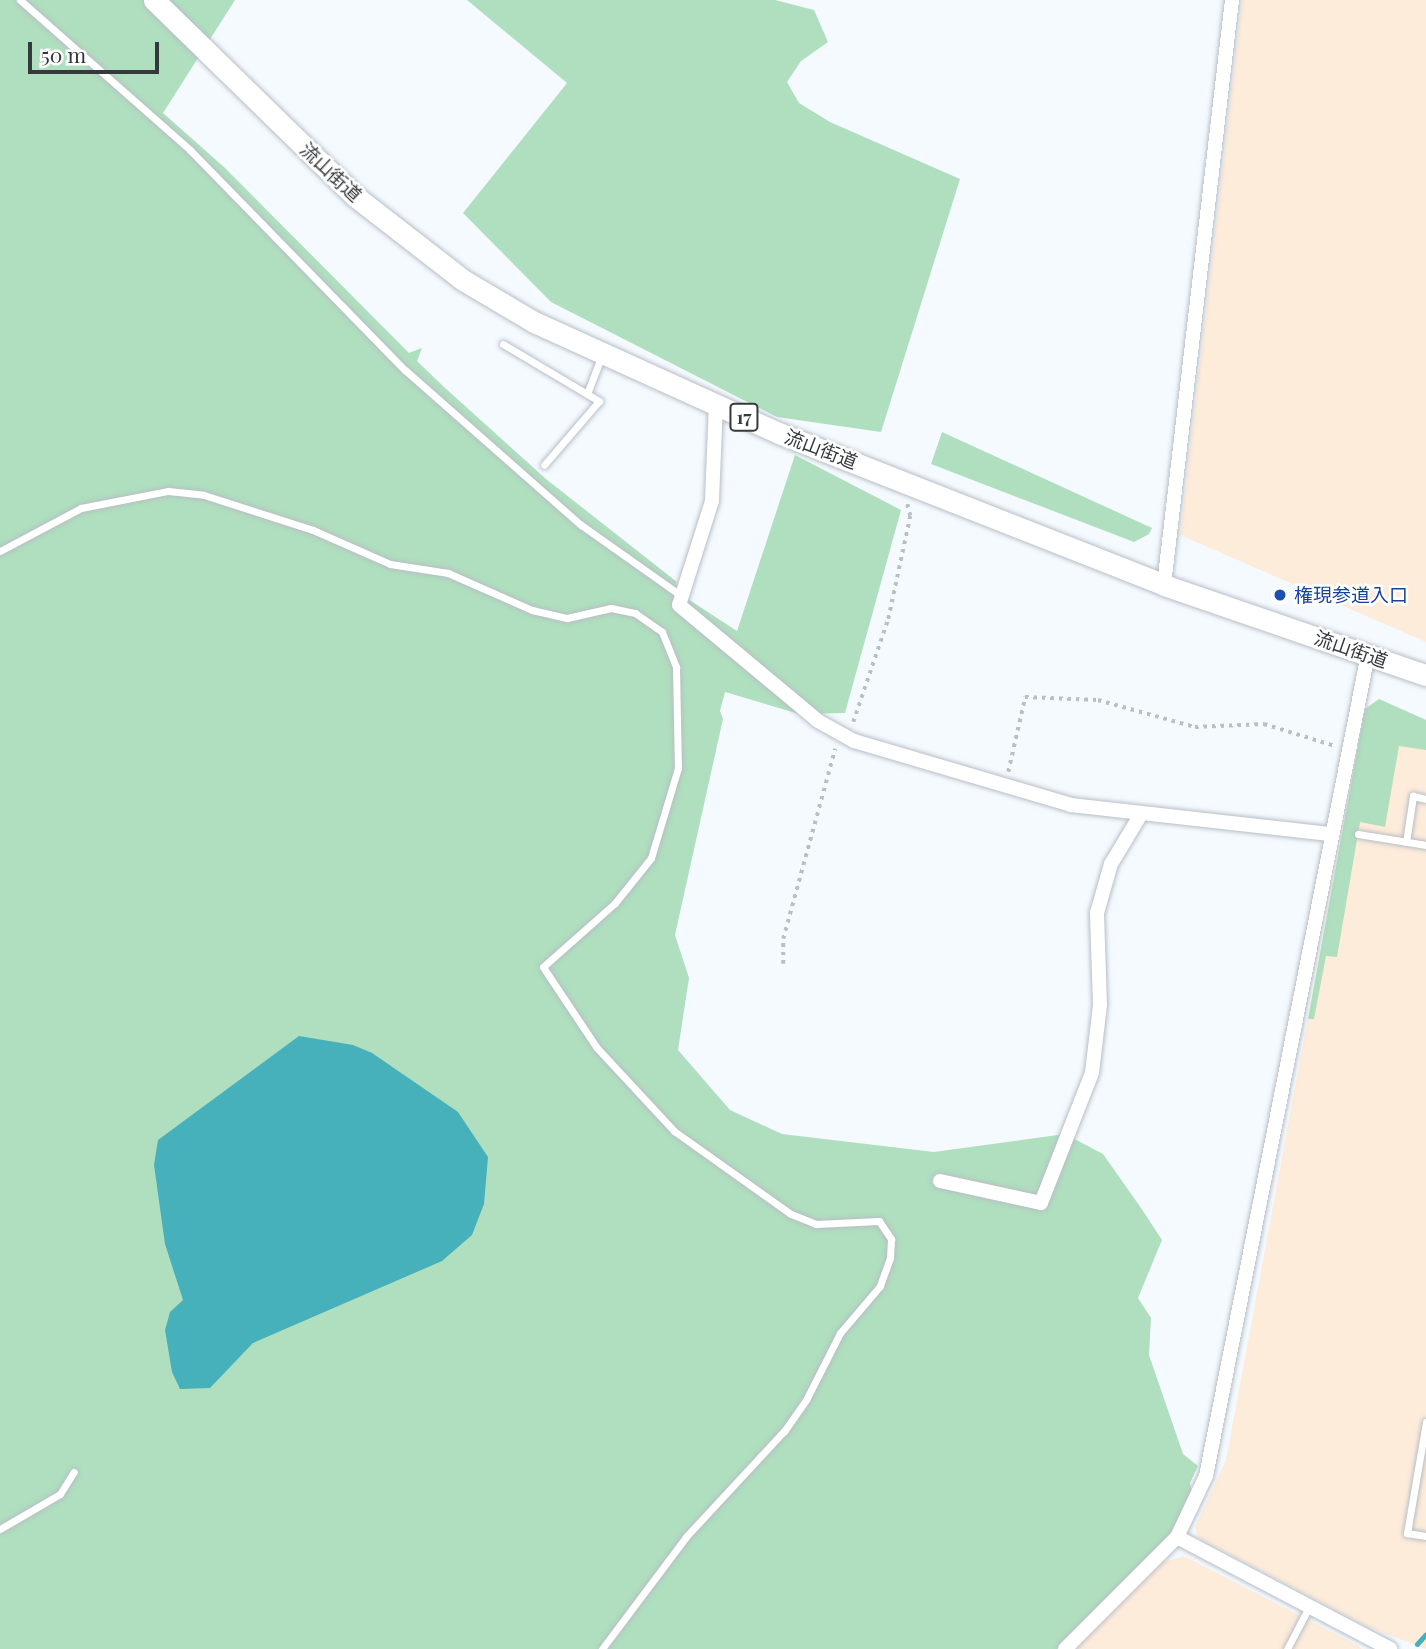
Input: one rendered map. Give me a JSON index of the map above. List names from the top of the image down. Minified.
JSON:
{"streets":{"main road":["流山街道","17"]},"places":["権現参道入口"],"scale_bar":"50 m"}
